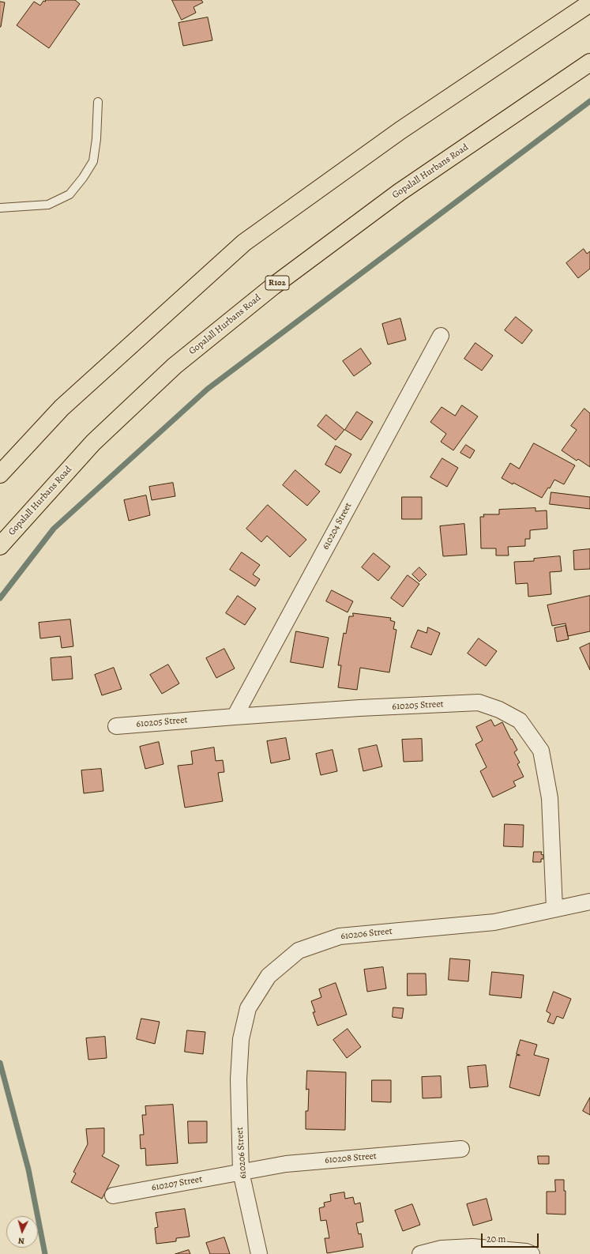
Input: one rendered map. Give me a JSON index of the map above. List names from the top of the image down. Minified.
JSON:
{"streets":{"main road":["Gopalall Hurbans Road","R102"],"street":["610204 Street","610205 Street","610206 Street","610208 Street","610207 Street"]},"crossings":[["610204 Street","610205 Street"],["610205 Street","610206 Street"],["610206 Street","610208 Street"],["610206 Street","610207 Street"],["610208 Street","610207 Street"]],"scale_bar":"20 m","north":"bottom"}
